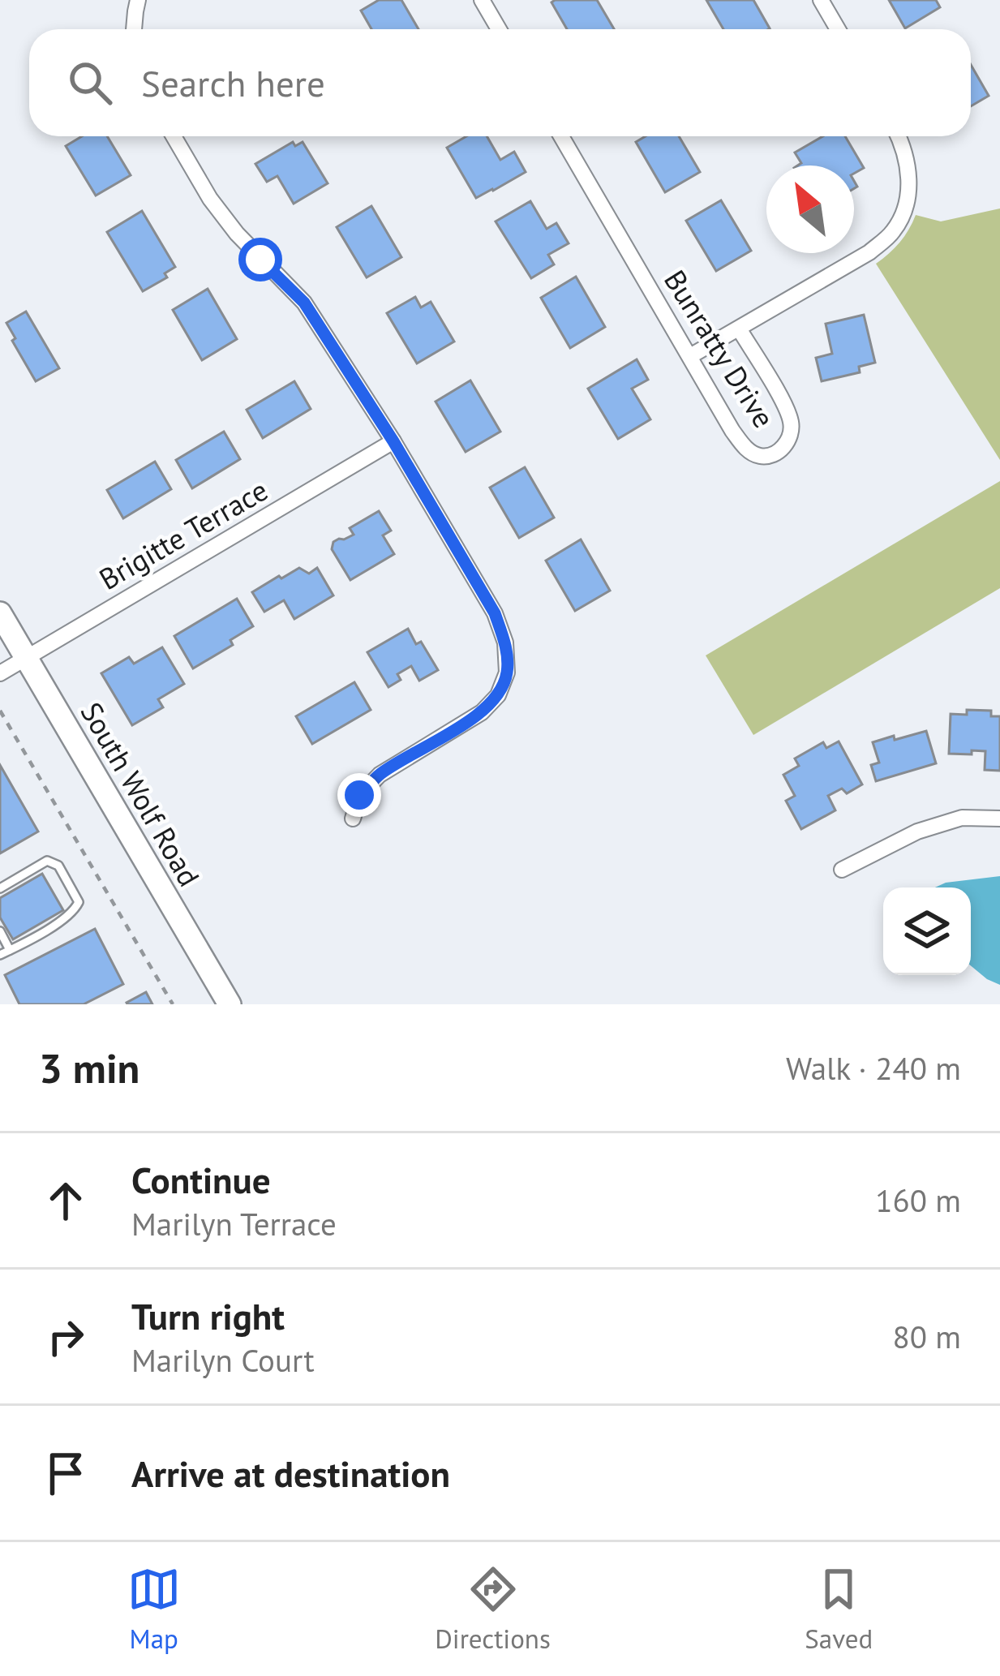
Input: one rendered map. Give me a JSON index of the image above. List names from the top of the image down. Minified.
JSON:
{"streets":{"main road":["South Wolf Road"],"street":["Bunratty Drive","Brigitte Terrace"]},"crossings":[["Brigitte Terrace","South Wolf Road"]],"north":"top left","page":{"search":"Search here","heading":["3 min","Walk · 240 m"],"list":[["Continue","Marilyn Terrace","160 m"],["Turn right","Marilyn Court","80 m"],"Arrive at destination"],"nav":["Map","Directions","Saved"]}}
